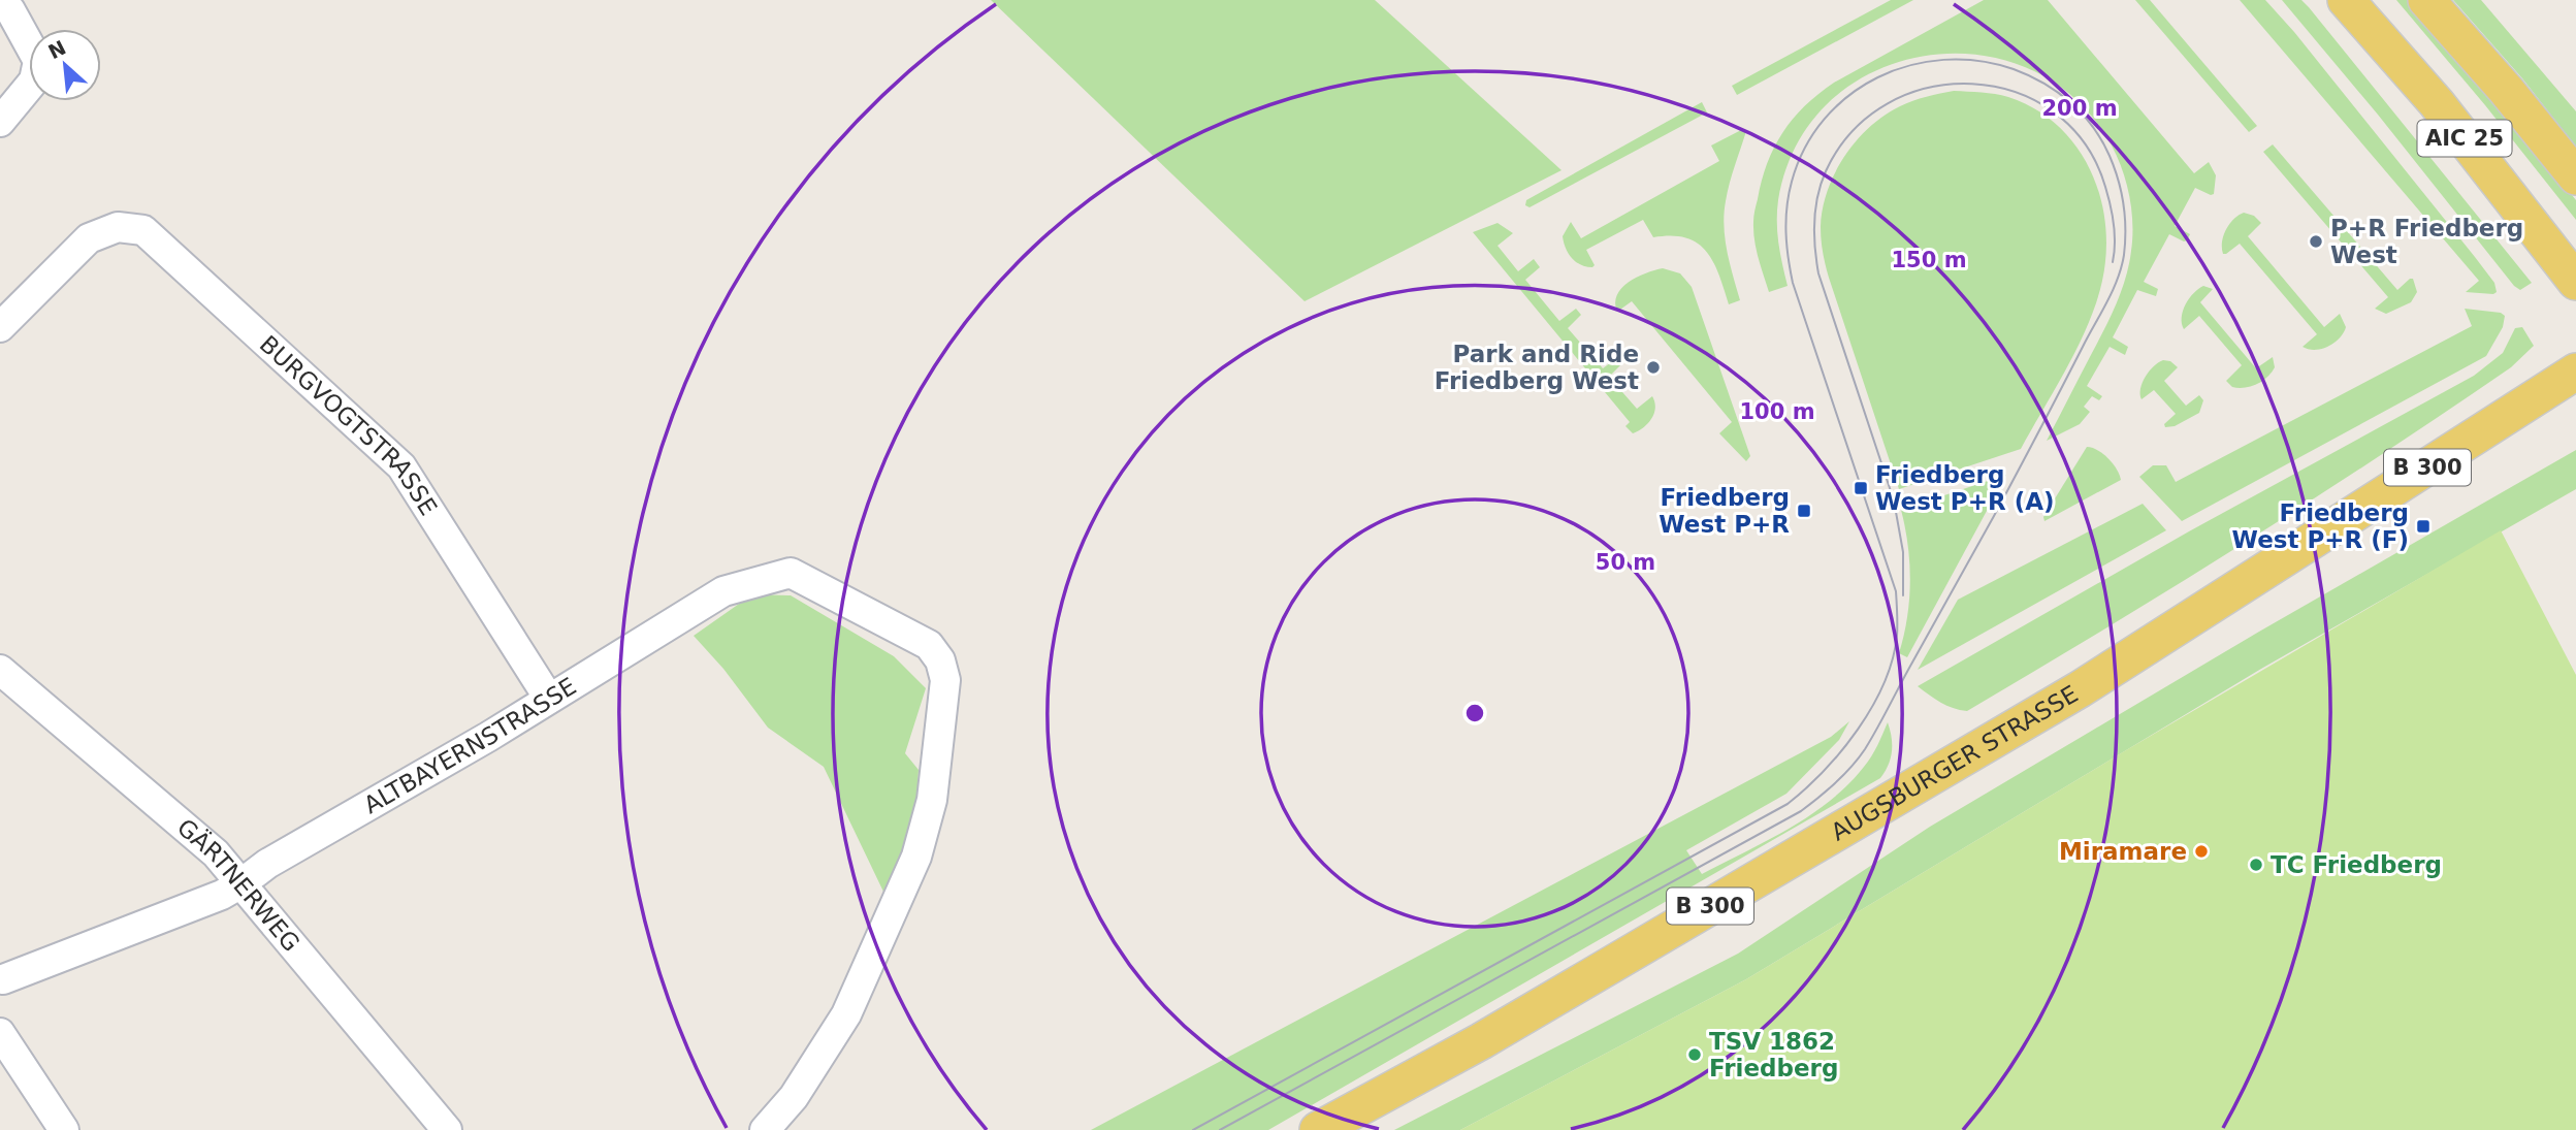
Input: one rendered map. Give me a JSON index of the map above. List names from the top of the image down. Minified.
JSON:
{"streets":{"main road":["AIC 25","B 300","AUGSBURGER STRASSE"],"street":["BURGVOGTSTRASSE","ALTBAYERNSTRASSE","GÄRTNERWEG"]},"crossings":[["BURGVOGTSTRASSE","ALTBAYERNSTRASSE"],["ALTBAYERNSTRASSE","GÄRTNERWEG"]],"places":{"other":["P+R Friedberg West","Park and Ride Friedberg West","Miramare","TC Friedberg","TSV 1862 Friedberg"],"transit":["Friedberg West P+R (A)","Friedberg West P+R","Friedberg West P+R (F)"]},"north":"top left","rings":["200 m","150 m","100 m","50 m"]}
